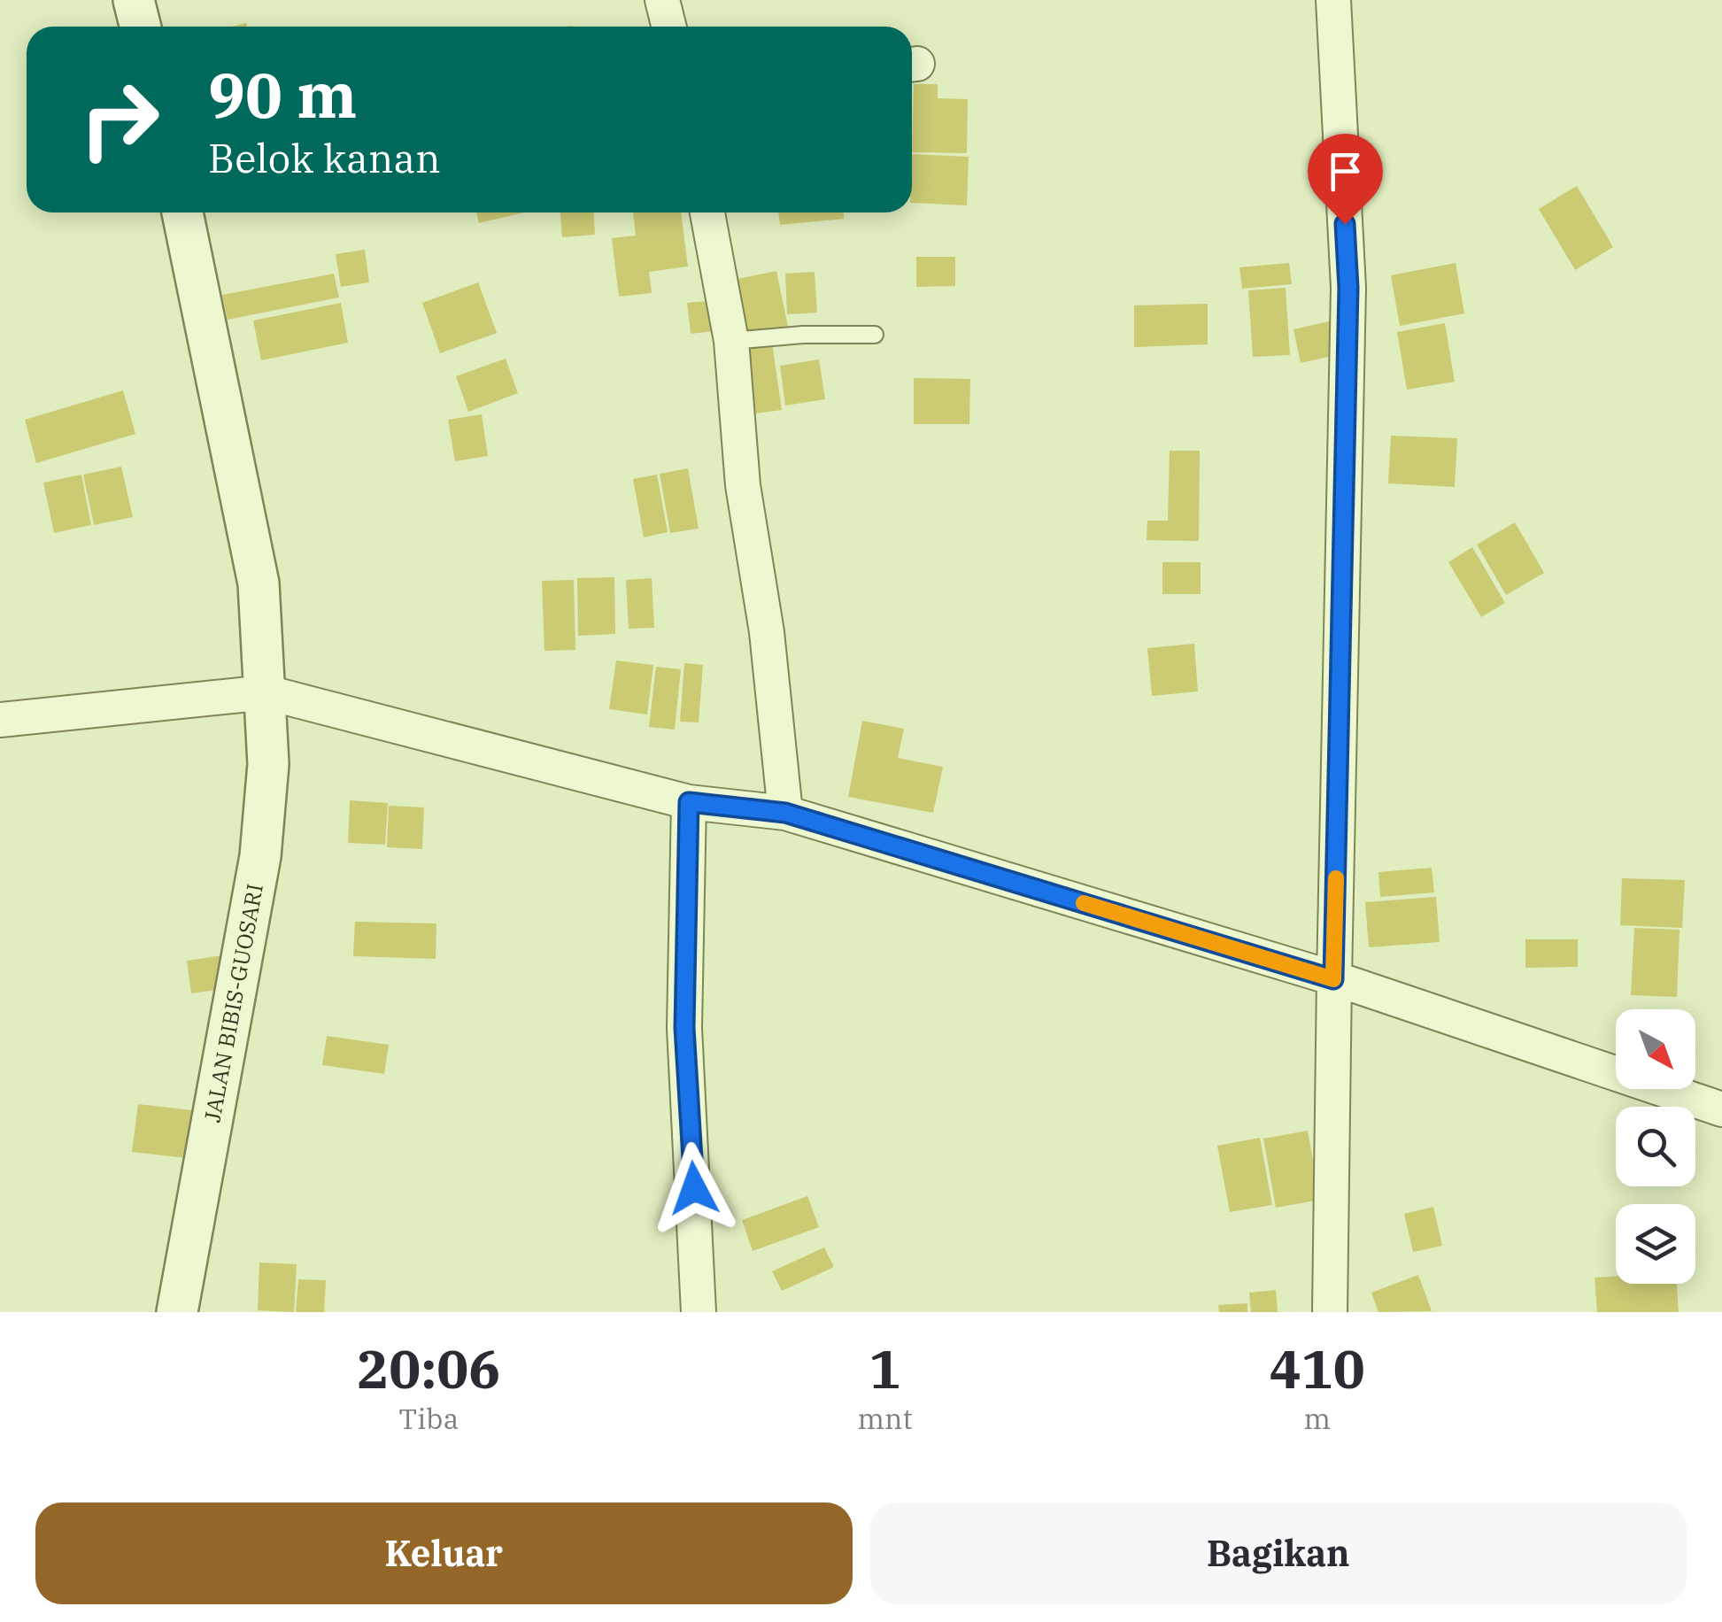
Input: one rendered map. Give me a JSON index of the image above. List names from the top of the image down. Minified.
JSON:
{"streets":{"street":["JALAN BIBIS-GUOSARI"]},"north":"bottom right","page":{"turn":["90 m","Belok kanan"],"eta":["20:06","Tiba","1","mnt","410","m"],"buttons":["Keluar","Bagikan"]}}
